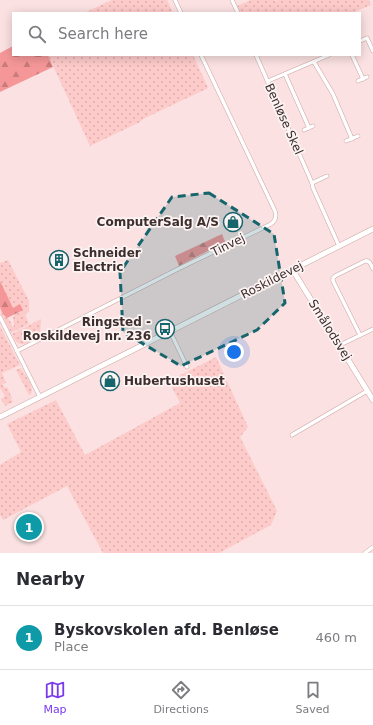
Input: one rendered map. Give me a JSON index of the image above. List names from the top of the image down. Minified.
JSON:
{"streets":{"street":["Benløse Skel","Tinvej","Roskildevej","Smålodsvej"]},"crossings":[["Benløse Skel","Roskildevej"],["Roskildevej","Smålodsvej"]],"places":{"shop":["ComputerSalg A/S","Hubertushuset"],"building":["Schneider Electric"],"bus stop":["Ringsted - Roskildevej nr. 236"]},"page":{"search":"Search here","pins":"1","heading":"Nearby","list":[{"mark":"1","name":"Byskovskolen afd. Benløse","note":"Place","value":"460 m"}],"nav":["Map","Directions","Saved"]}}
